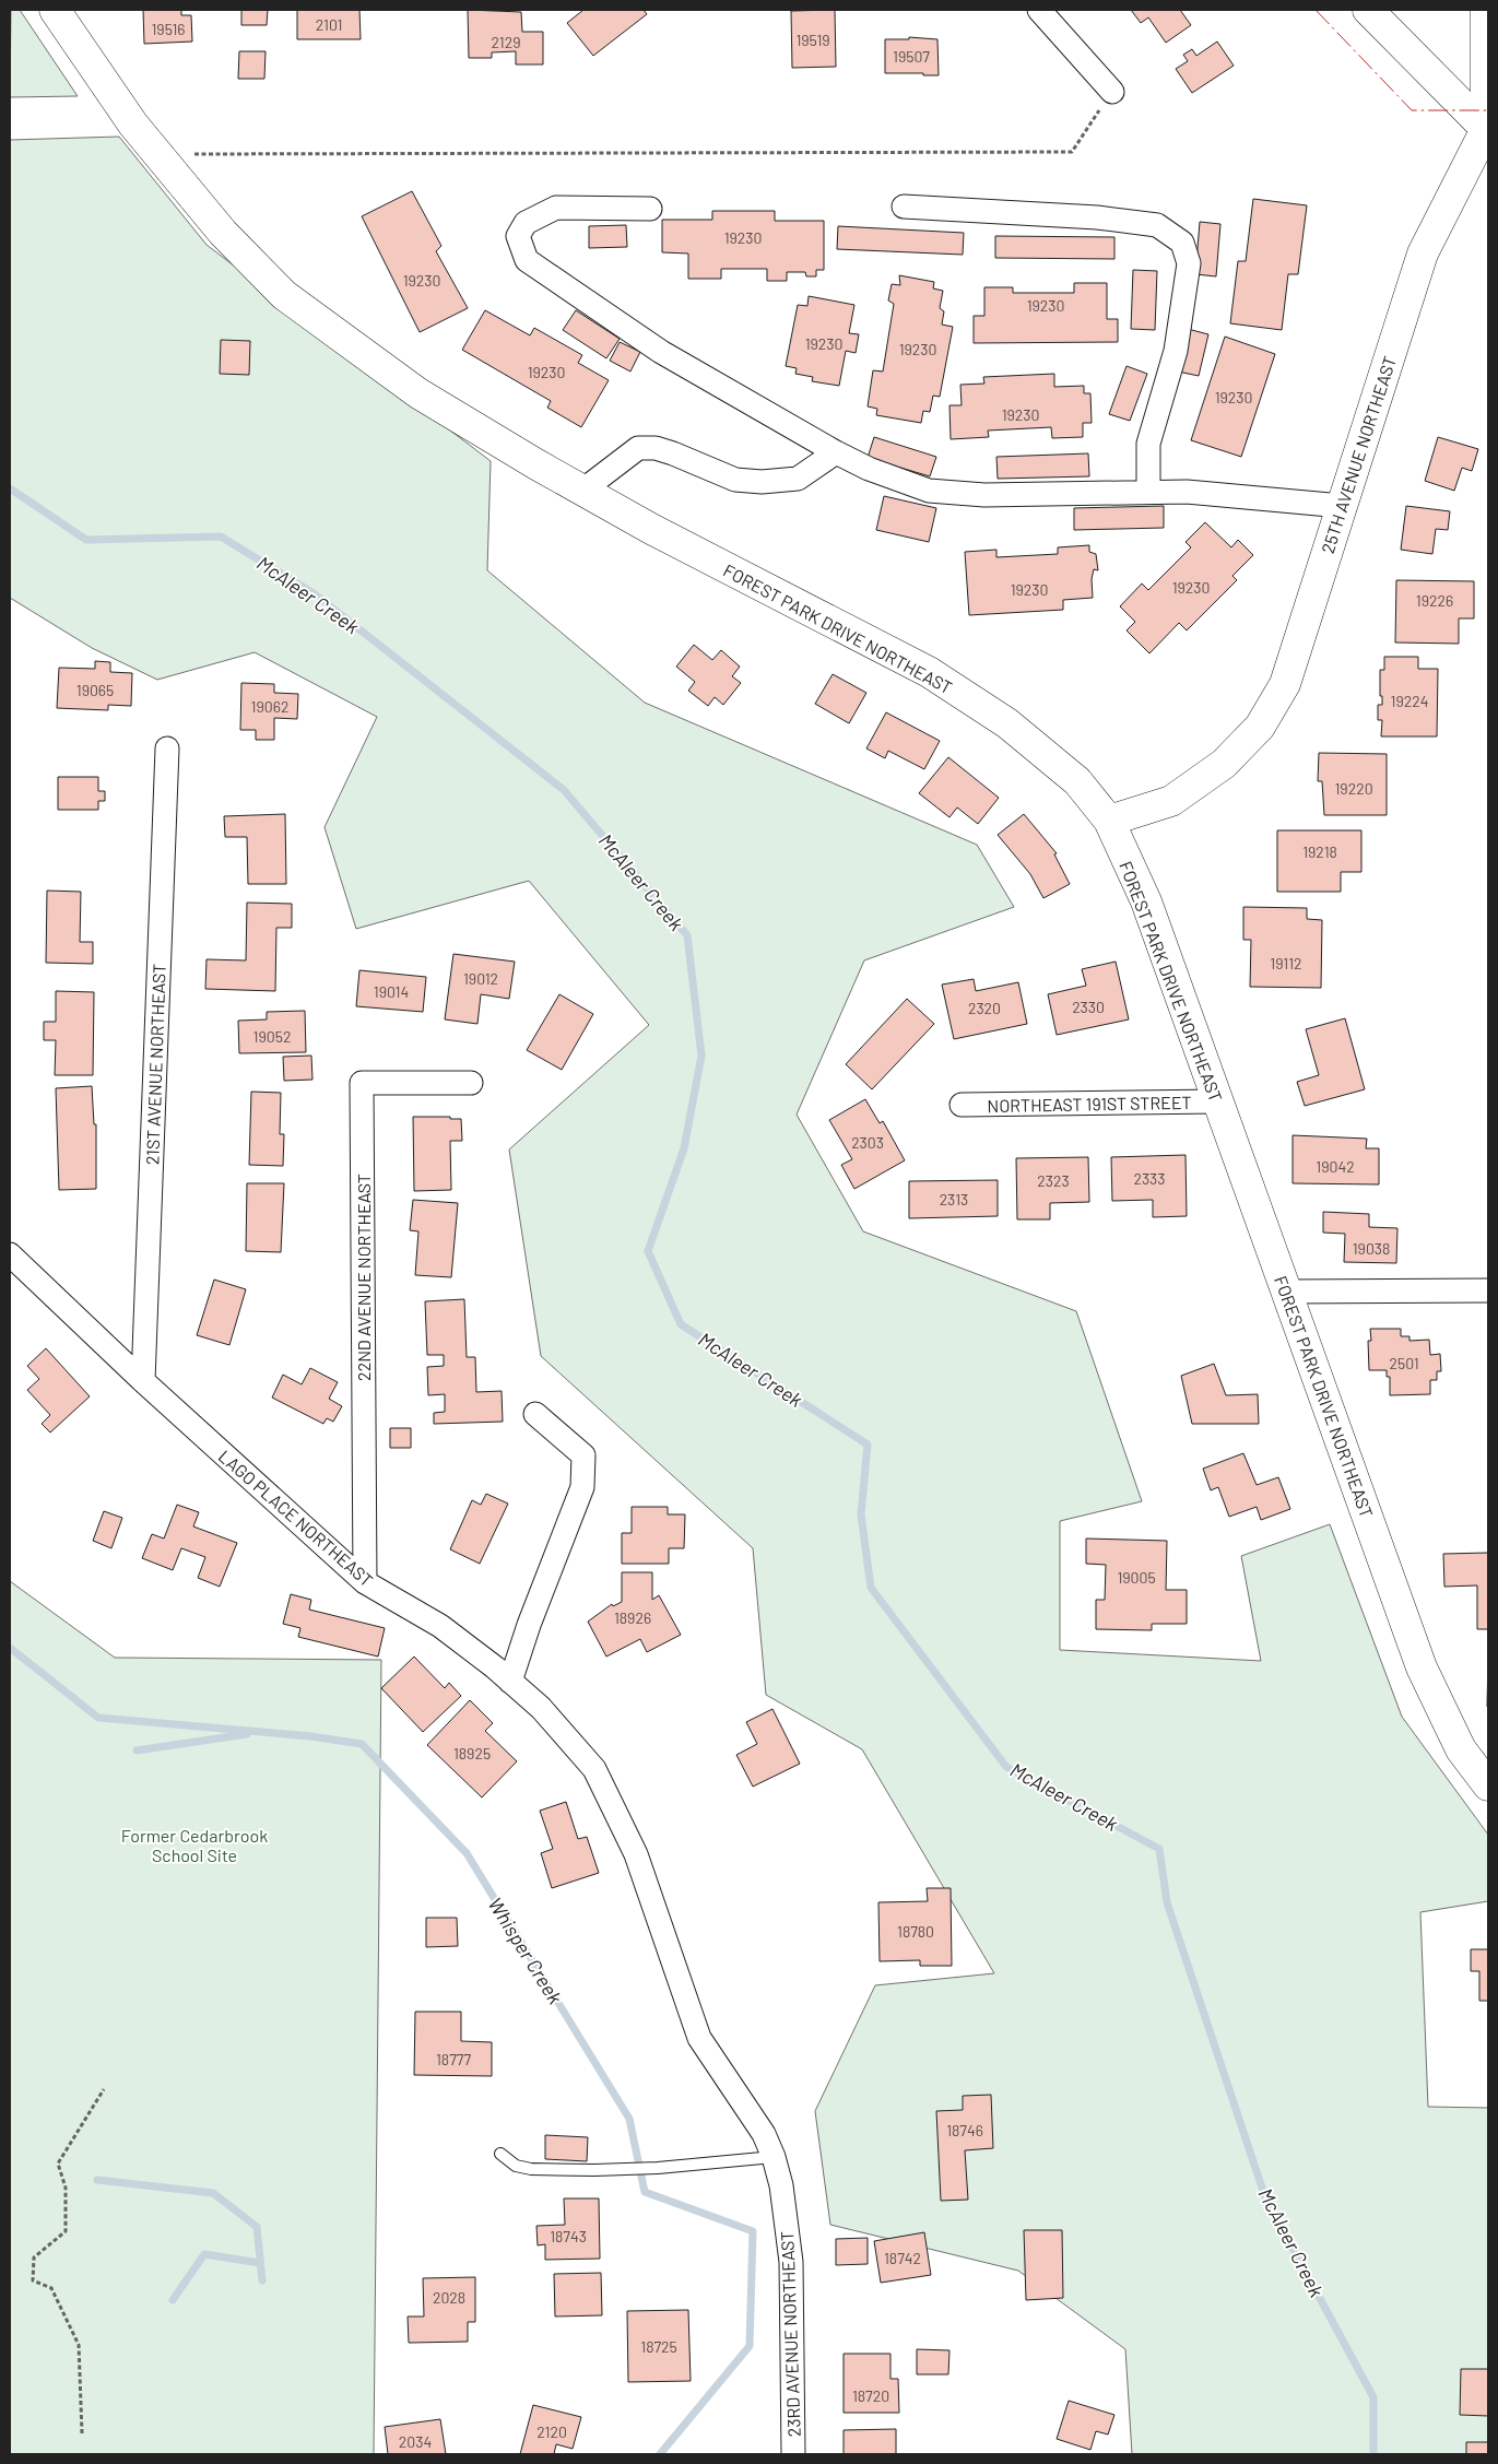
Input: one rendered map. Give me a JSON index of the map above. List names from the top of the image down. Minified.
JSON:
{"streets":{"street":["25TH AVENUE NORTHEAST","FOREST PARK DRIVE NORTHEAST","21ST AVENUE NORTHEAST","NORTHEAST 191ST STREET","22ND AVENUE NORTHEAST","LAGO PLACE NORTHEAST","23RD AVENUE NORTHEAST"]},"crossings":[["25TH AVENUE NORTHEAST","FOREST PARK DRIVE NORTHEAST"],["FOREST PARK DRIVE NORTHEAST","NORTHEAST 191ST STREET"],["21ST AVENUE NORTHEAST","LAGO PLACE NORTHEAST"],["22ND AVENUE NORTHEAST","LAGO PLACE NORTHEAST"],["LAGO PLACE NORTHEAST","23RD AVENUE NORTHEAST"]],"water":["McAleer Creek","Whisper Creek"],"parks":["Former Cedarbrook School Site"],"house_numbers":["2101","19516","19519","2129","19507","19230","19230","19230","19230","19230","19230","19230","19230","19230","19230","19226","19065","19224","19062","19220","19218","19112","19012","19014","2330","2320","19052","2303","19042","2333","2323","2313","19038","2501","19005","18926","18925","18780","18777","18746","18743","18742","2028","18725","18720","2120","2034"]}
